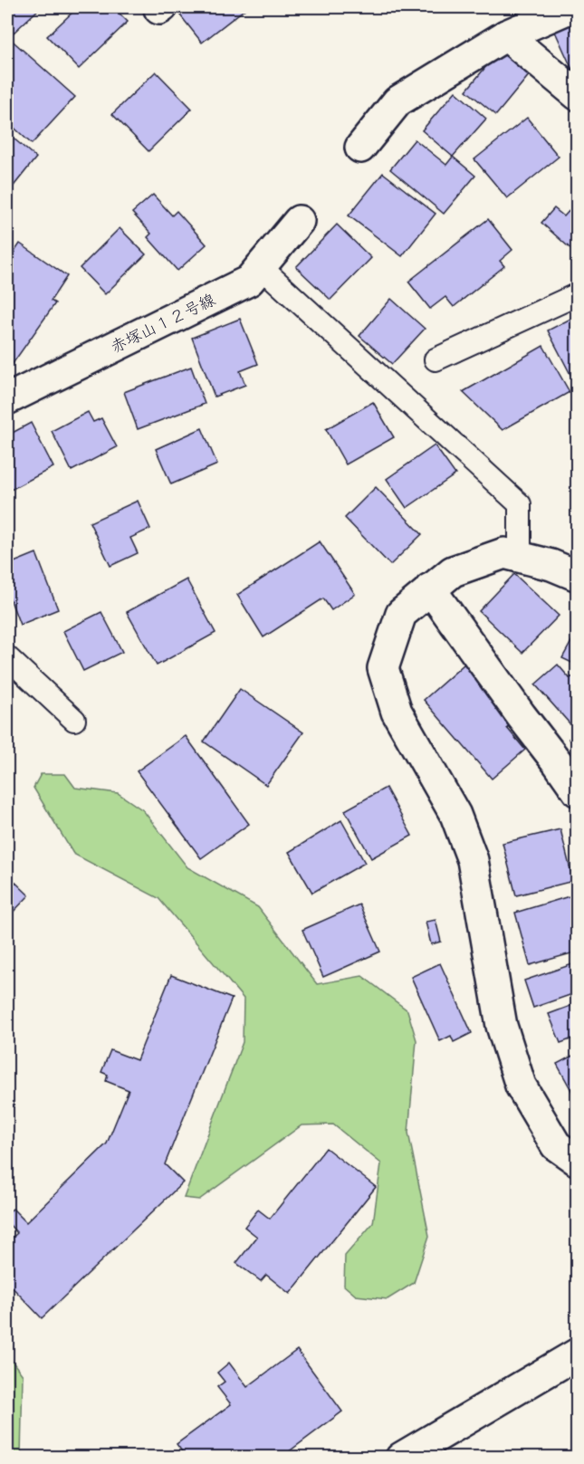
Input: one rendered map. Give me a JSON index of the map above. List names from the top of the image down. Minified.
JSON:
{"streets":{"street":["赤塚山１２号線"]}}
